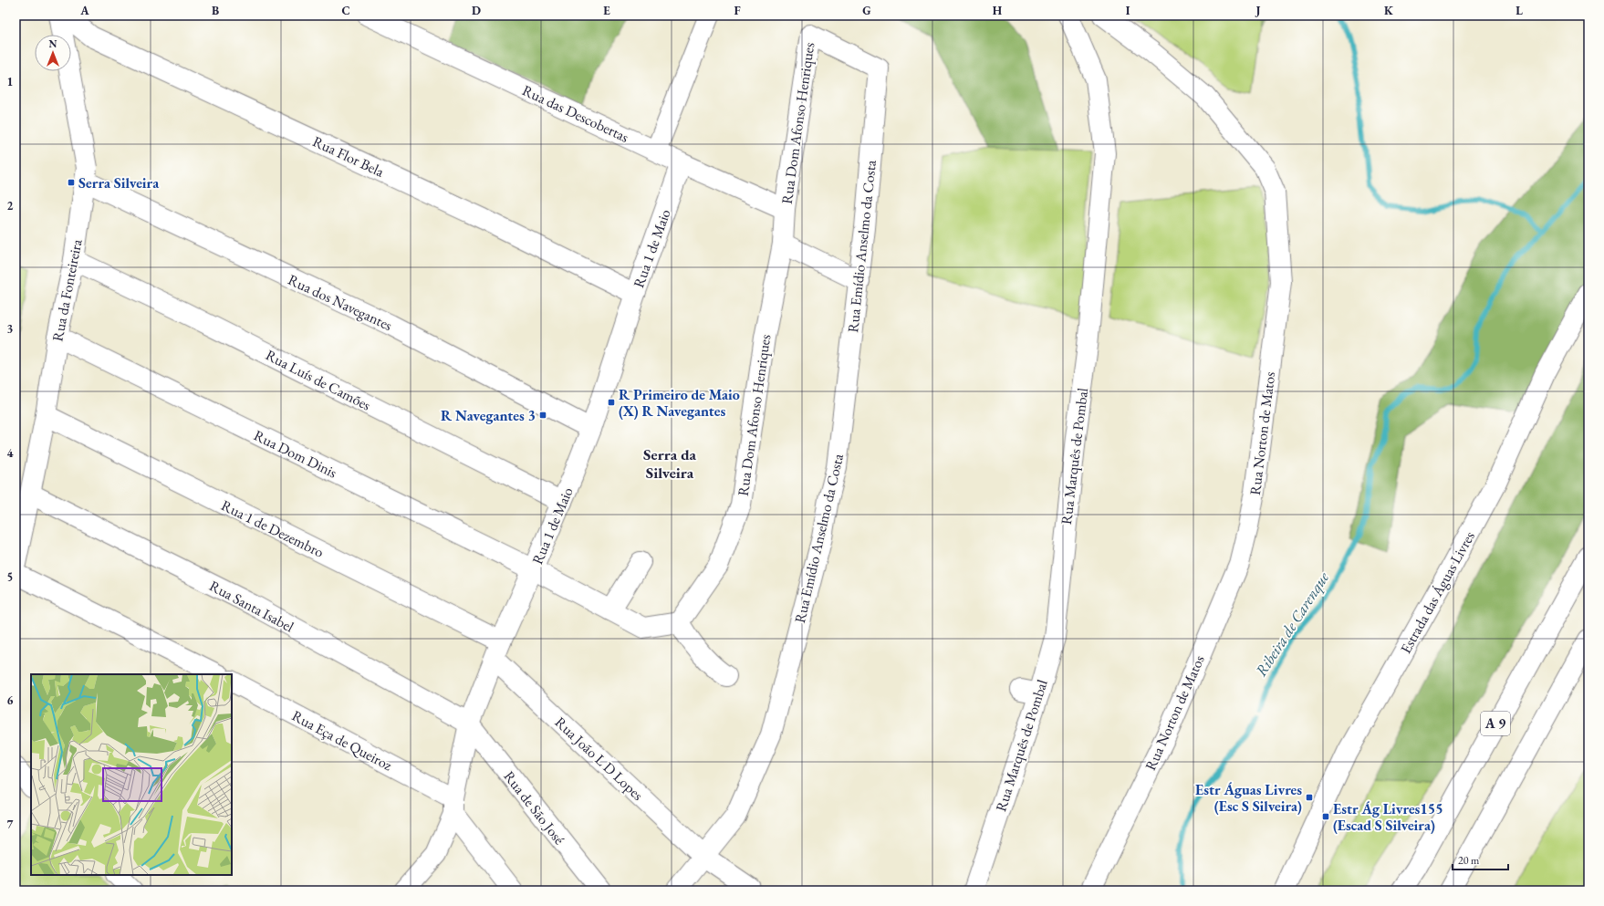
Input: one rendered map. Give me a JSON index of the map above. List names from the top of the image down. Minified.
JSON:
{"streets":{"main road":["Rua das Descobertas","Rua Dom Afonso Henriques","Rua Flor Bela","Rua Emídio Anselmo da Costa","Rua 1 de Maio","Rua da Fonteireira","Rua dos Navegantes","Rua Luís de Camões","Rua Norton de Matos","Rua Dom Dinis","Rua Marquês de Pombal","Rua 1 de Dezembro","Estrada das Águas Livres","Rua Santa Isabel","A 9","Rua Eça de Queiroz","Rua João L D Lopes","Rua de São José"]},"crossings":[["Rua das Descobertas","Rua Dom Afonso Henriques"],["Rua das Descobertas","Rua 1 de Maio"],["Rua Dom Afonso Henriques","Rua Emídio Anselmo da Costa"],["Rua Flor Bela","Rua 1 de Maio"],["Rua Emídio Anselmo da Costa","Rua João L D Lopes"],["Rua 1 de Maio","Rua dos Navegantes"],["Rua 1 de Maio","Rua Luís de Camões"],["Rua 1 de Maio","Rua Dom Dinis"],["Rua 1 de Maio","Rua 1 de Dezembro"],["Rua 1 de Maio","Rua Santa Isabel"],["Rua 1 de Maio","Rua Eça de Queiroz"],["Rua 1 de Maio","Rua João L D Lopes"],["Rua 1 de Maio","Rua de São José"],["Rua da Fonteireira","Rua dos Navegantes"],["Rua da Fonteireira","Rua Luís de Camões"],["Rua da Fonteireira","Rua Dom Dinis"],["Rua da Fonteireira","Rua 1 de Dezembro"],["Rua da Fonteireira","Rua Santa Isabel"],["Rua 1 de Dezembro","Rua João L D Lopes"],["Rua Santa Isabel","Rua de São José"]],"districts":["Serra da Silveira"],"water":["Ribeira de Carenque"],"places":{"transit":["Serra Silveira","R Primeiro de Maio (X) R Navegantes","R Navegantes 3","Estr Águas Livres (Esc S Silveira)","Estr Ág Livres155 (Escad S Silveira)"]},"scale_bar":"20 m","north":"top","grid":{"columns":["A","B","C","D","E","F","G","H","I","J","K","L"],"rows":["1","2","3","4","5","6","7"]}}
